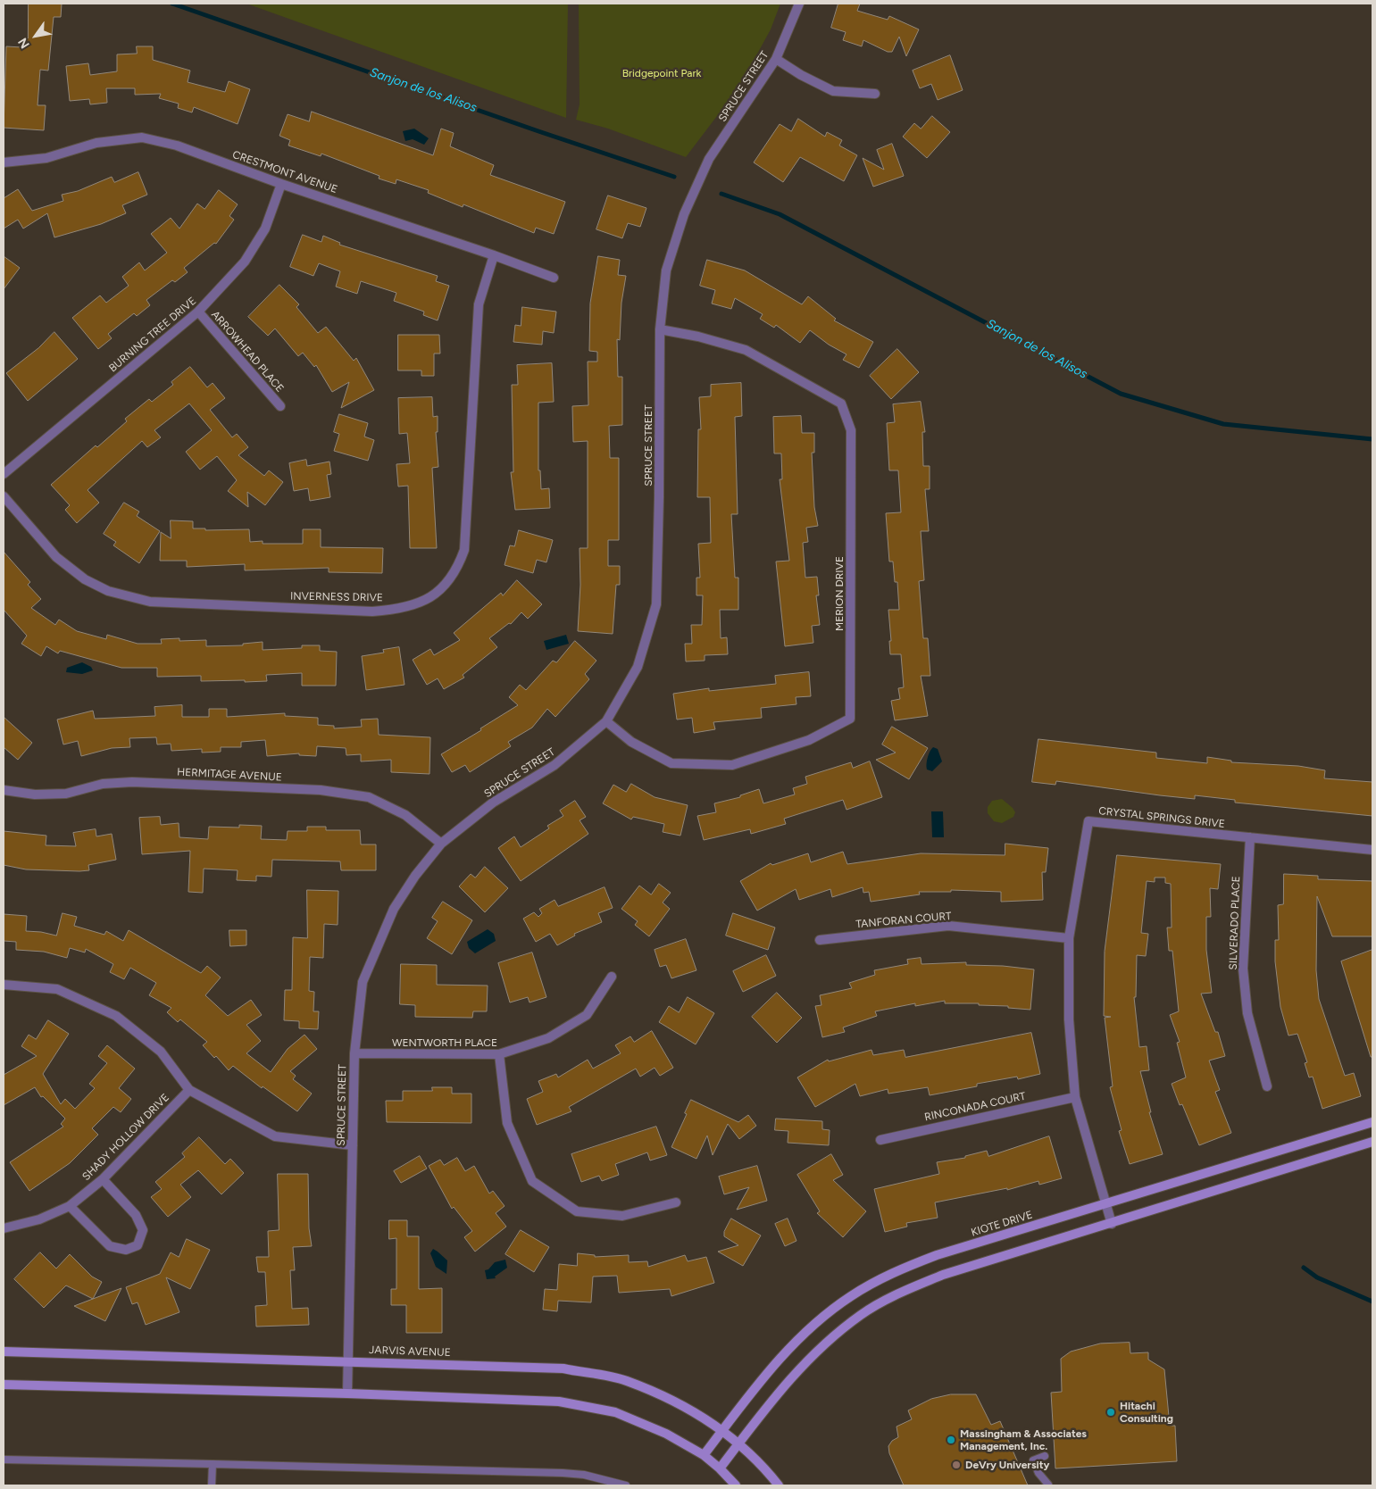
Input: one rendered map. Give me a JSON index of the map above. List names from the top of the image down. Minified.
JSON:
{"streets":{"main road":["KIOTE DRIVE","JARVIS AVENUE"],"street":["SPRUCE STREET","CRESTMONT AVENUE","BURNING TREE DRIVE","ARROWHEAD PLACE","MERION DRIVE","INVERNESS DRIVE","HERMITAGE AVENUE","CRYSTAL SPRINGS DRIVE","TANFORAN COURT","SILVERADO PLACE","WENTWORTH PLACE","RINCONADA COURT","SHADY HOLLOW DRIVE"]},"crossings":[["SPRUCE STREET","MERION DRIVE"],["SPRUCE STREET","HERMITAGE AVENUE"],["SPRUCE STREET","WENTWORTH PLACE"],["SPRUCE STREET","JARVIS AVENUE"],["CRESTMONT AVENUE","BURNING TREE DRIVE"],["CRESTMONT AVENUE","INVERNESS DRIVE"],["BURNING TREE DRIVE","ARROWHEAD PLACE"],["CRYSTAL SPRINGS DRIVE","TANFORAN COURT"],["CRYSTAL SPRINGS DRIVE","SILVERADO PLACE"],["CRYSTAL SPRINGS DRIVE","RINCONADA COURT"],["CRYSTAL SPRINGS DRIVE","KIOTE DRIVE"],["KIOTE DRIVE","JARVIS AVENUE"]],"water":["Sanjon de los Alisos"],"parks":["Bridgepoint Park"],"places":["Hitachi Consulting","Massingham & Associates Management, Inc.","DeVry University"],"north":"bottom left"}
